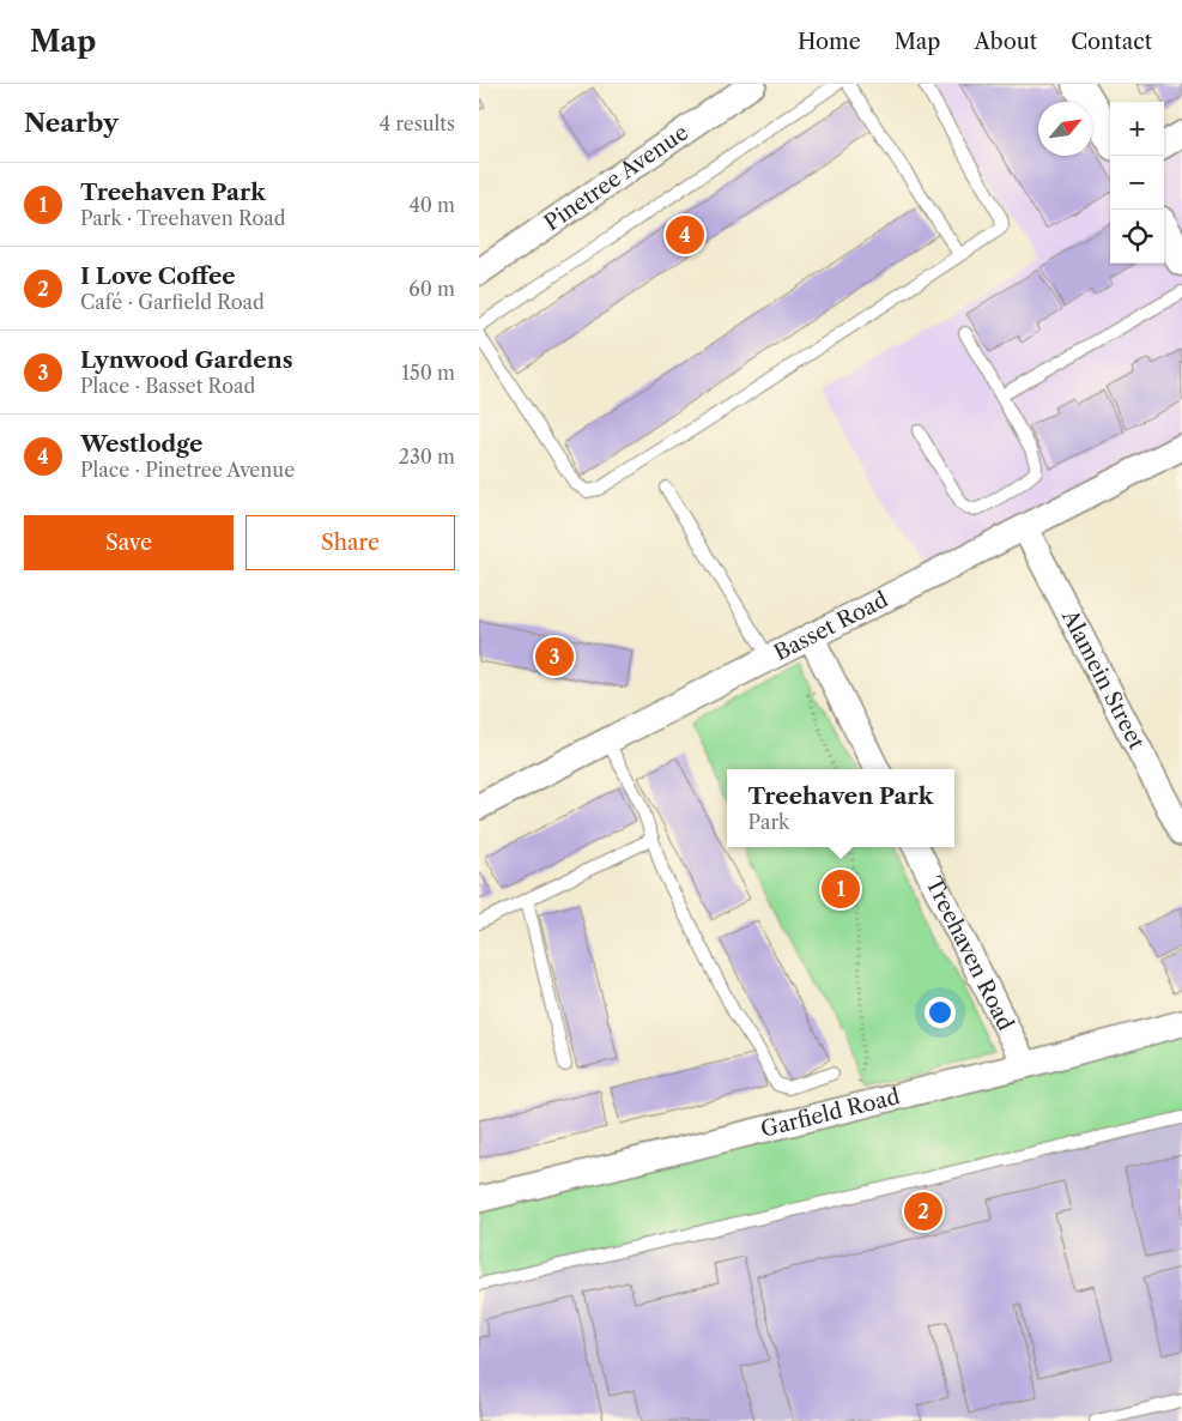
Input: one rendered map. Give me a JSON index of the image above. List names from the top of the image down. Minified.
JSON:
{"streets":{"street":["Pinetree Avenue","Basset Road","Alamein Street","Treehaven Road","Garfield Road"]},"crossings":[["Basset Road","Alamein Street"],["Treehaven Road","Garfield Road"]],"north":"top right","page":{"header":"Map","nav":["Home","Map","About","Contact"],"heading":["Nearby","4 results"],"map_buttons":["+","−"],"list":[{"mark":"1","name":"Treehaven Park","note":"Park · Treehaven Road","value":"40 m"},{"mark":"2","name":"I Love Coffee","note":"Café · Garfield Road","value":"60 m"},{"mark":"3","name":"Lynwood Gardens","note":"Place · Basset Road","value":"150 m"},{"mark":"4","name":"Westlodge","note":"Place · Pinetree Avenue","value":"230 m"}],"pins":["4","3","1","2"],"buttons":["Save","Share"],"popup":["Treehaven Park","Park"]}}
